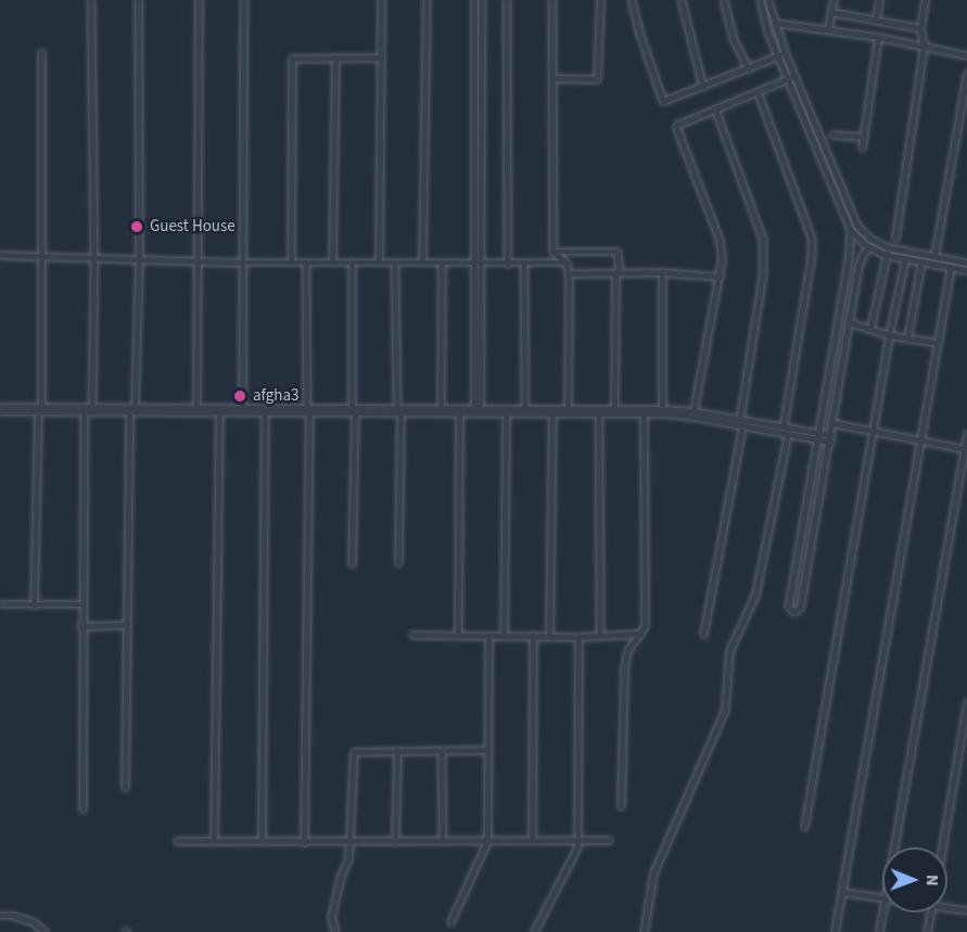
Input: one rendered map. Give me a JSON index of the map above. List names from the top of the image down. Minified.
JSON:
{"places":["Guest House","afgha3"],"north":"right"}
